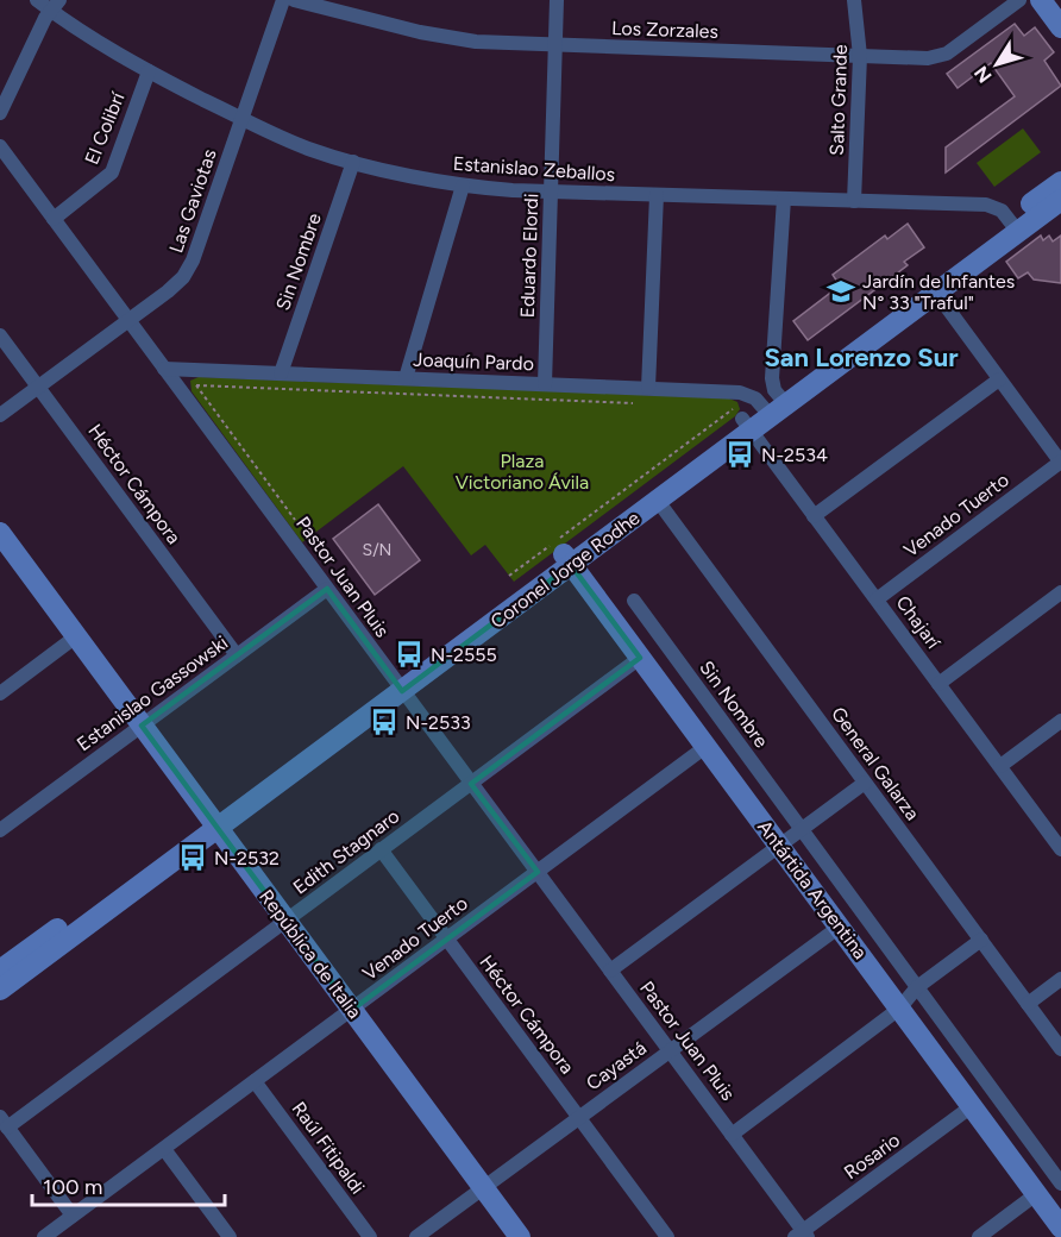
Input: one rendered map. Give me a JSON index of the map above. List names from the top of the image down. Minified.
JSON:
{"streets":{"main road":["Coronel Jorge Rodhe","Antártida Argentina","República de Italia"],"street":["Los Zorzales","Salto Grande","El Colibrí","Estanislao Zeballos","Las Gaviotas","Eduardo Elordi","Sin Nombre","Joaquín Pardo","Héctor Cámpora","Venado Tuerto","Pastor Juan Pluis","Chajarí","Estanislao Gassowski","General Galarza","Edith Stagnaro","Cayastá","Raúl Fitipaldi","Rosario"]},"crossings":[["Los Zorzales","Salto Grande"],["Los Zorzales","Eduardo Elordi"],["Salto Grande","Estanislao Zeballos"],["El Colibrí","Estanislao Zeballos"],["El Colibrí","Pastor Juan Pluis"],["Estanislao Zeballos","Las Gaviotas"],["Estanislao Zeballos","Eduardo Elordi"],["Estanislao Zeballos","Sin Nombre"],["Estanislao Zeballos","Coronel Jorge Rodhe"],["Las Gaviotas","Héctor Cámpora"],["Las Gaviotas","Pastor Juan Pluis"],["Eduardo Elordi","Joaquín Pardo"],["Sin Nombre","Joaquín Pardo"],["Joaquín Pardo","Coronel Jorge Rodhe"],["Joaquín Pardo","Pastor Juan Pluis"],["Héctor Cámpora","Venado Tuerto"],["Héctor Cámpora","Estanislao Gassowski"],["Héctor Cámpora","Edith Stagnaro"],["Héctor Cámpora","Cayastá"],["Venado Tuerto","Pastor Juan Pluis"],["Venado Tuerto","Chajarí"],["Venado Tuerto","Antártida Argentina"],["Venado Tuerto","República de Italia"],["Venado Tuerto","Raúl Fitipaldi"],["Coronel Jorge Rodhe","Pastor Juan Pluis"],["Coronel Jorge Rodhe","Chajarí"],["Coronel Jorge Rodhe","General Galarza"],["Coronel Jorge Rodhe","Antártida Argentina"],["Coronel Jorge Rodhe","República de Italia"],["Pastor Juan Pluis","Estanislao Gassowski"],["Pastor Juan Pluis","Edith Stagnaro"],["Pastor Juan Pluis","Cayastá"],["Pastor Juan Pluis","Rosario"],["Estanislao Gassowski","República de Italia"],["Edith Stagnaro","Antártida Argentina"],["Edith Stagnaro","República de Italia"],["Antártida Argentina","Cayastá"],["Antártida Argentina","Rosario"],["República de Italia","Cayastá"]],"districts":["San Lorenzo Sur"],"parks":["Plaza Victoriano Ávila"],"places":{"school or university":["Jardín de Infantes N° 33 \"Traful\""],"bus stop":["N-2534","N-2555","N-2533","N-2532"]},"house_numbers":["S/N"],"scale_bar":"100 m","north":"bottom left"}
